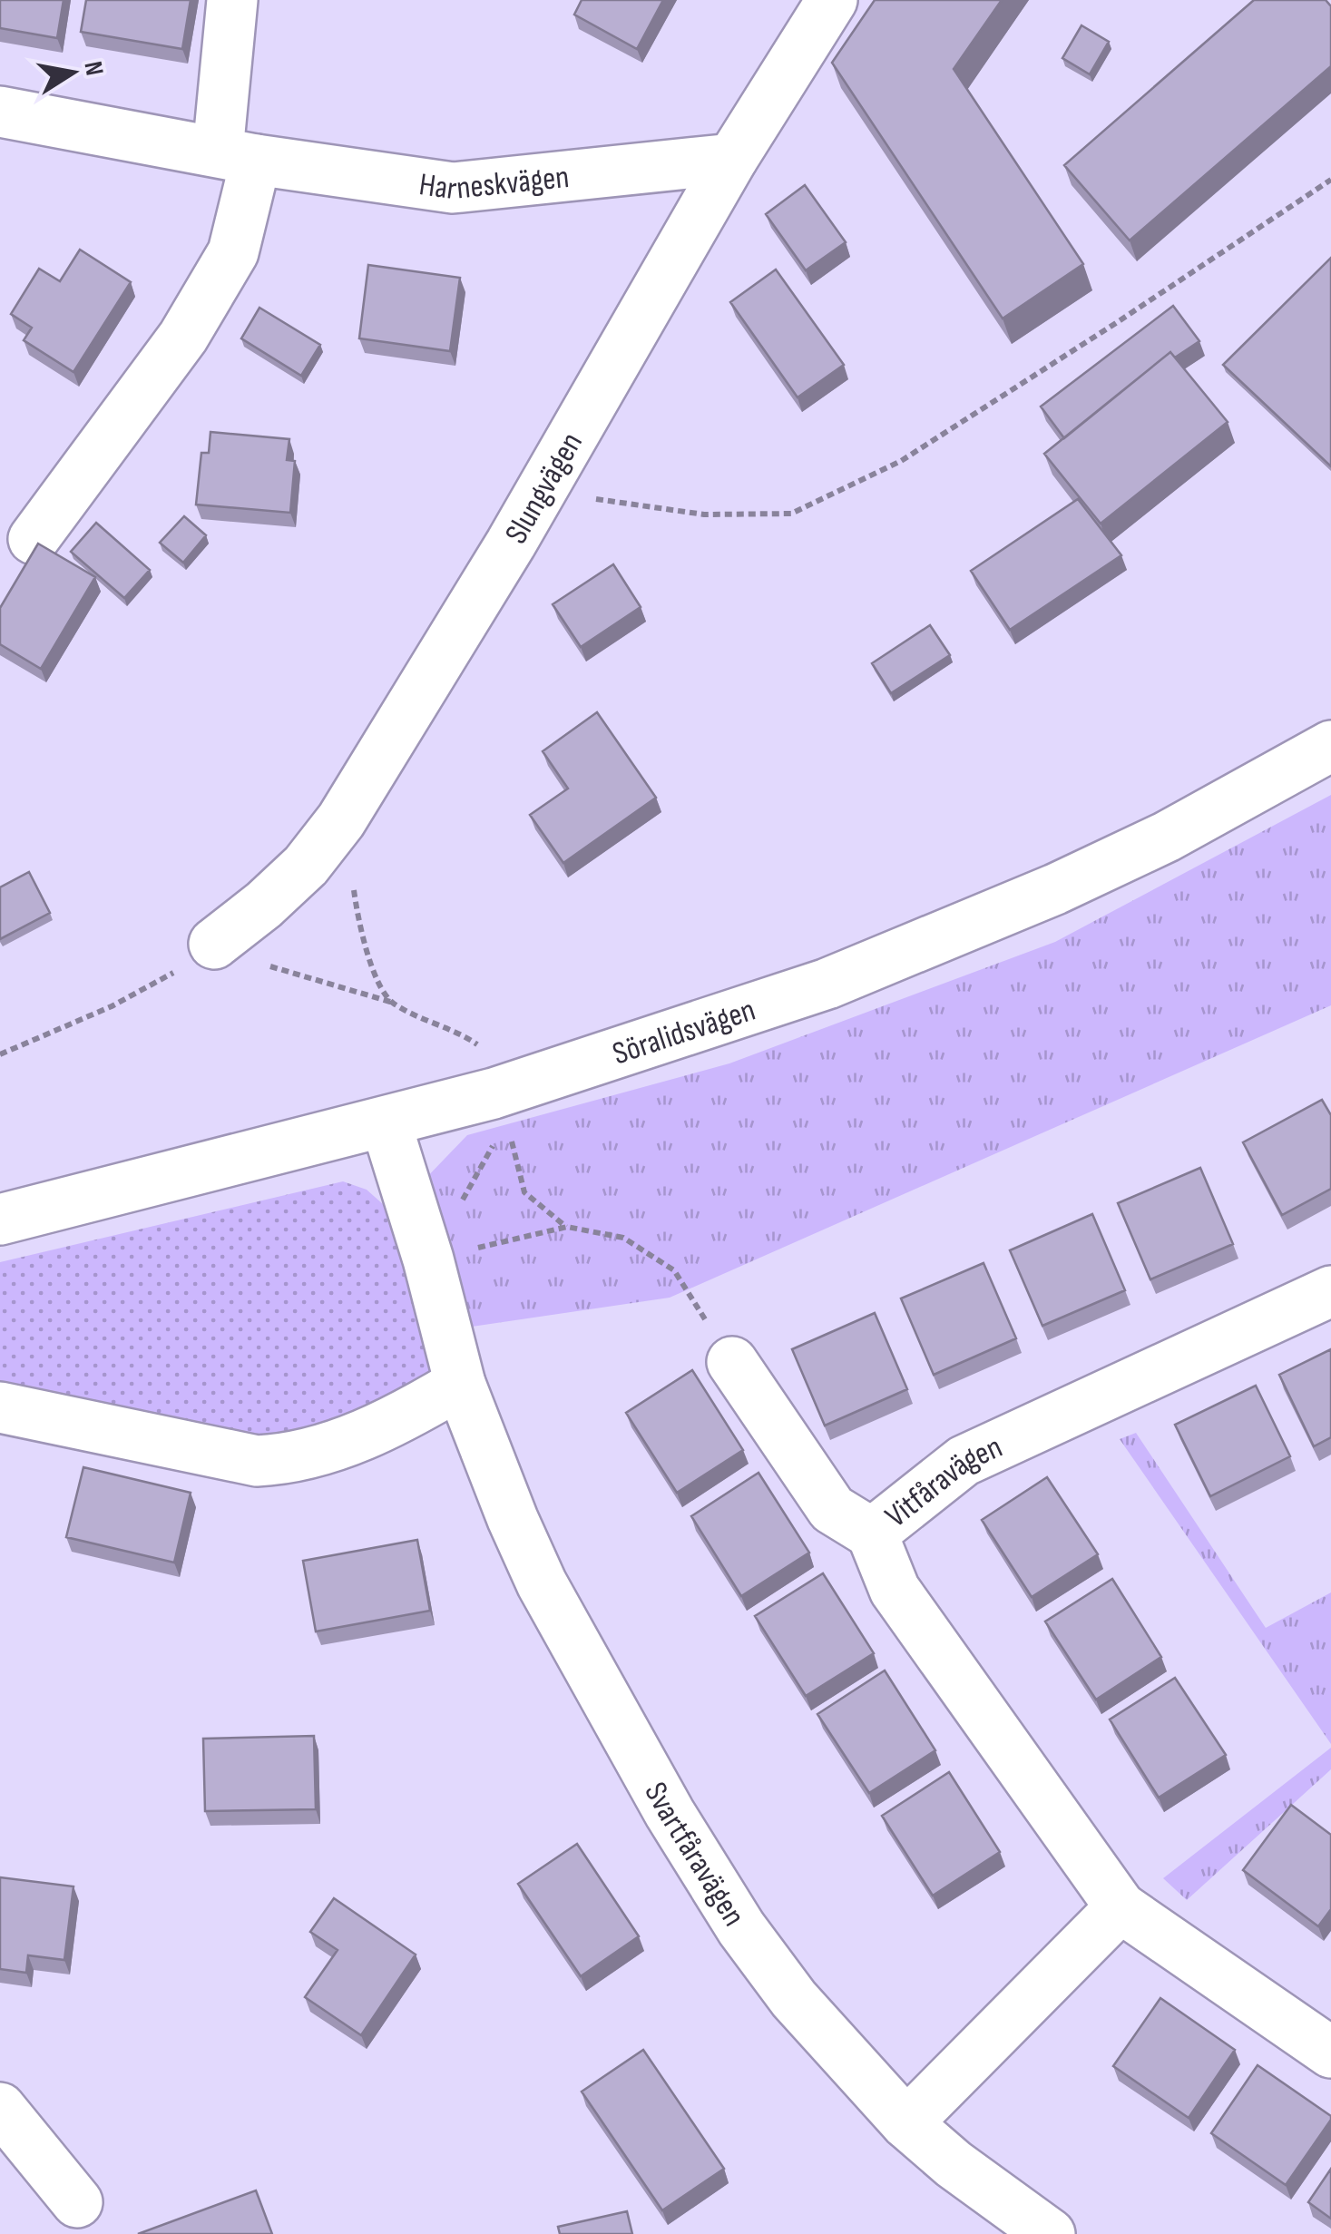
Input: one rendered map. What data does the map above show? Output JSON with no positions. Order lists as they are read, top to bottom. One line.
{"streets":{"street":["Harneskvägen","Slungvägen","Söralidsvägen","Vitfåravägen","Svartfåravägen"]},"crossings":[["Harneskvägen","Slungvägen"],["Söralidsvägen","Svartfåravägen"]],"north":"right"}
